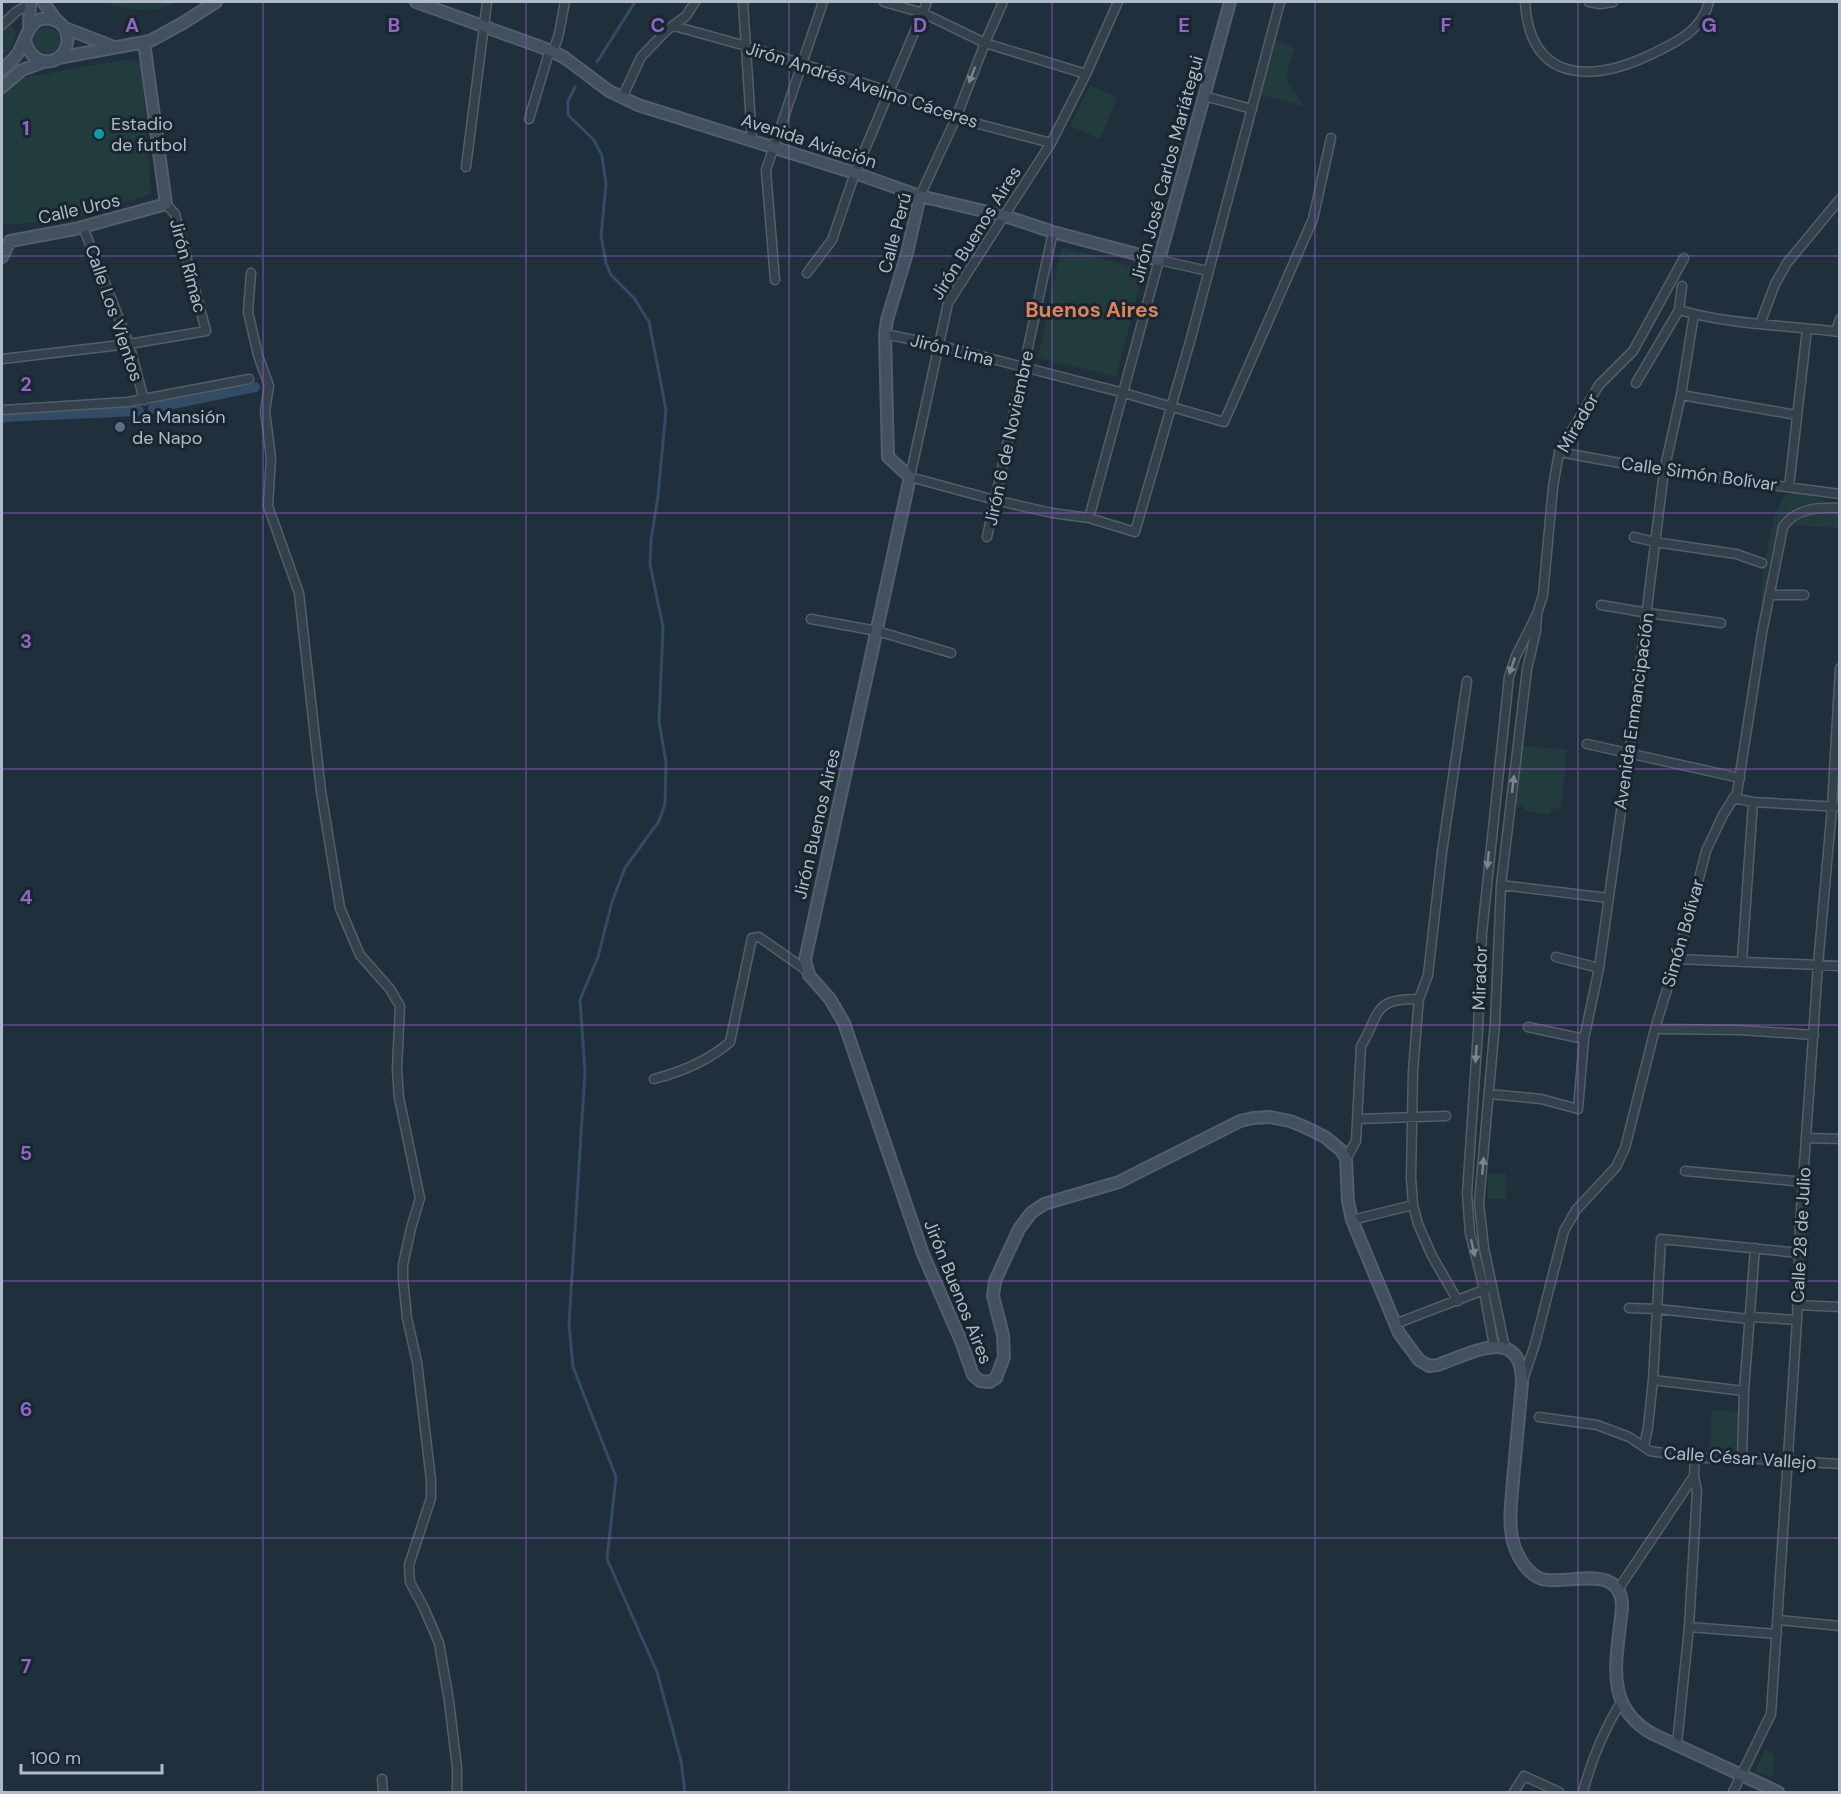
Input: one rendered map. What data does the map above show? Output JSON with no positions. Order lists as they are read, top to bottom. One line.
{"streets":{"street":["Jirón Andrés Avelino Cáceres","Avenida Aviación","Jirón José Carlos Mariátegui","Calle Uros","Calle Perú","Jirón Buenos Aires","Jirón Rímac","Calle Los Vientos","Jirón Lima","Mirador","Jirón 6 de Noviembre","Calle Simón Bolívar","Avenida Enmancipación","Simón Bolívar","Calle 28 de Julio","Calle César Vallejo"]},"crossings":[["Jirón Andrés Avelino Cáceres","Calle Perú"],["Jirón Andrés Avelino Cáceres","Jirón Buenos Aires"],["Avenida Aviación","Jirón José Carlos Mariátegui"],["Avenida Aviación","Calle Perú"],["Avenida Aviación","Jirón Buenos Aires"],["Avenida Aviación","Jirón 6 de Noviembre"],["Jirón José Carlos Mariátegui","Jirón Lima"],["Calle Uros","Jirón Rímac"],["Calle Uros","Calle Los Vientos"],["Calle Perú","Jirón Buenos Aires"],["Calle Perú","Jirón Lima"],["Jirón Buenos Aires","Jirón Lima"],["Jirón Rímac","Calle Los Vientos"],["Jirón Lima","Jirón 6 de Noviembre"],["Mirador","Calle Simón Bolívar"],["Mirador","Avenida Enmancipación"],["Calle Simón Bolívar","Avenida Enmancipación"],["Calle 28 de Julio","Calle César Vallejo"]],"districts":["Buenos Aires"],"places":["Estadio de futbol","La Mansión de Napo"],"scale_bar":"100 m","grid":{"columns":["A","B","C","D","E","F","G"],"rows":["1","2","3","4","5","6","7"]}}
